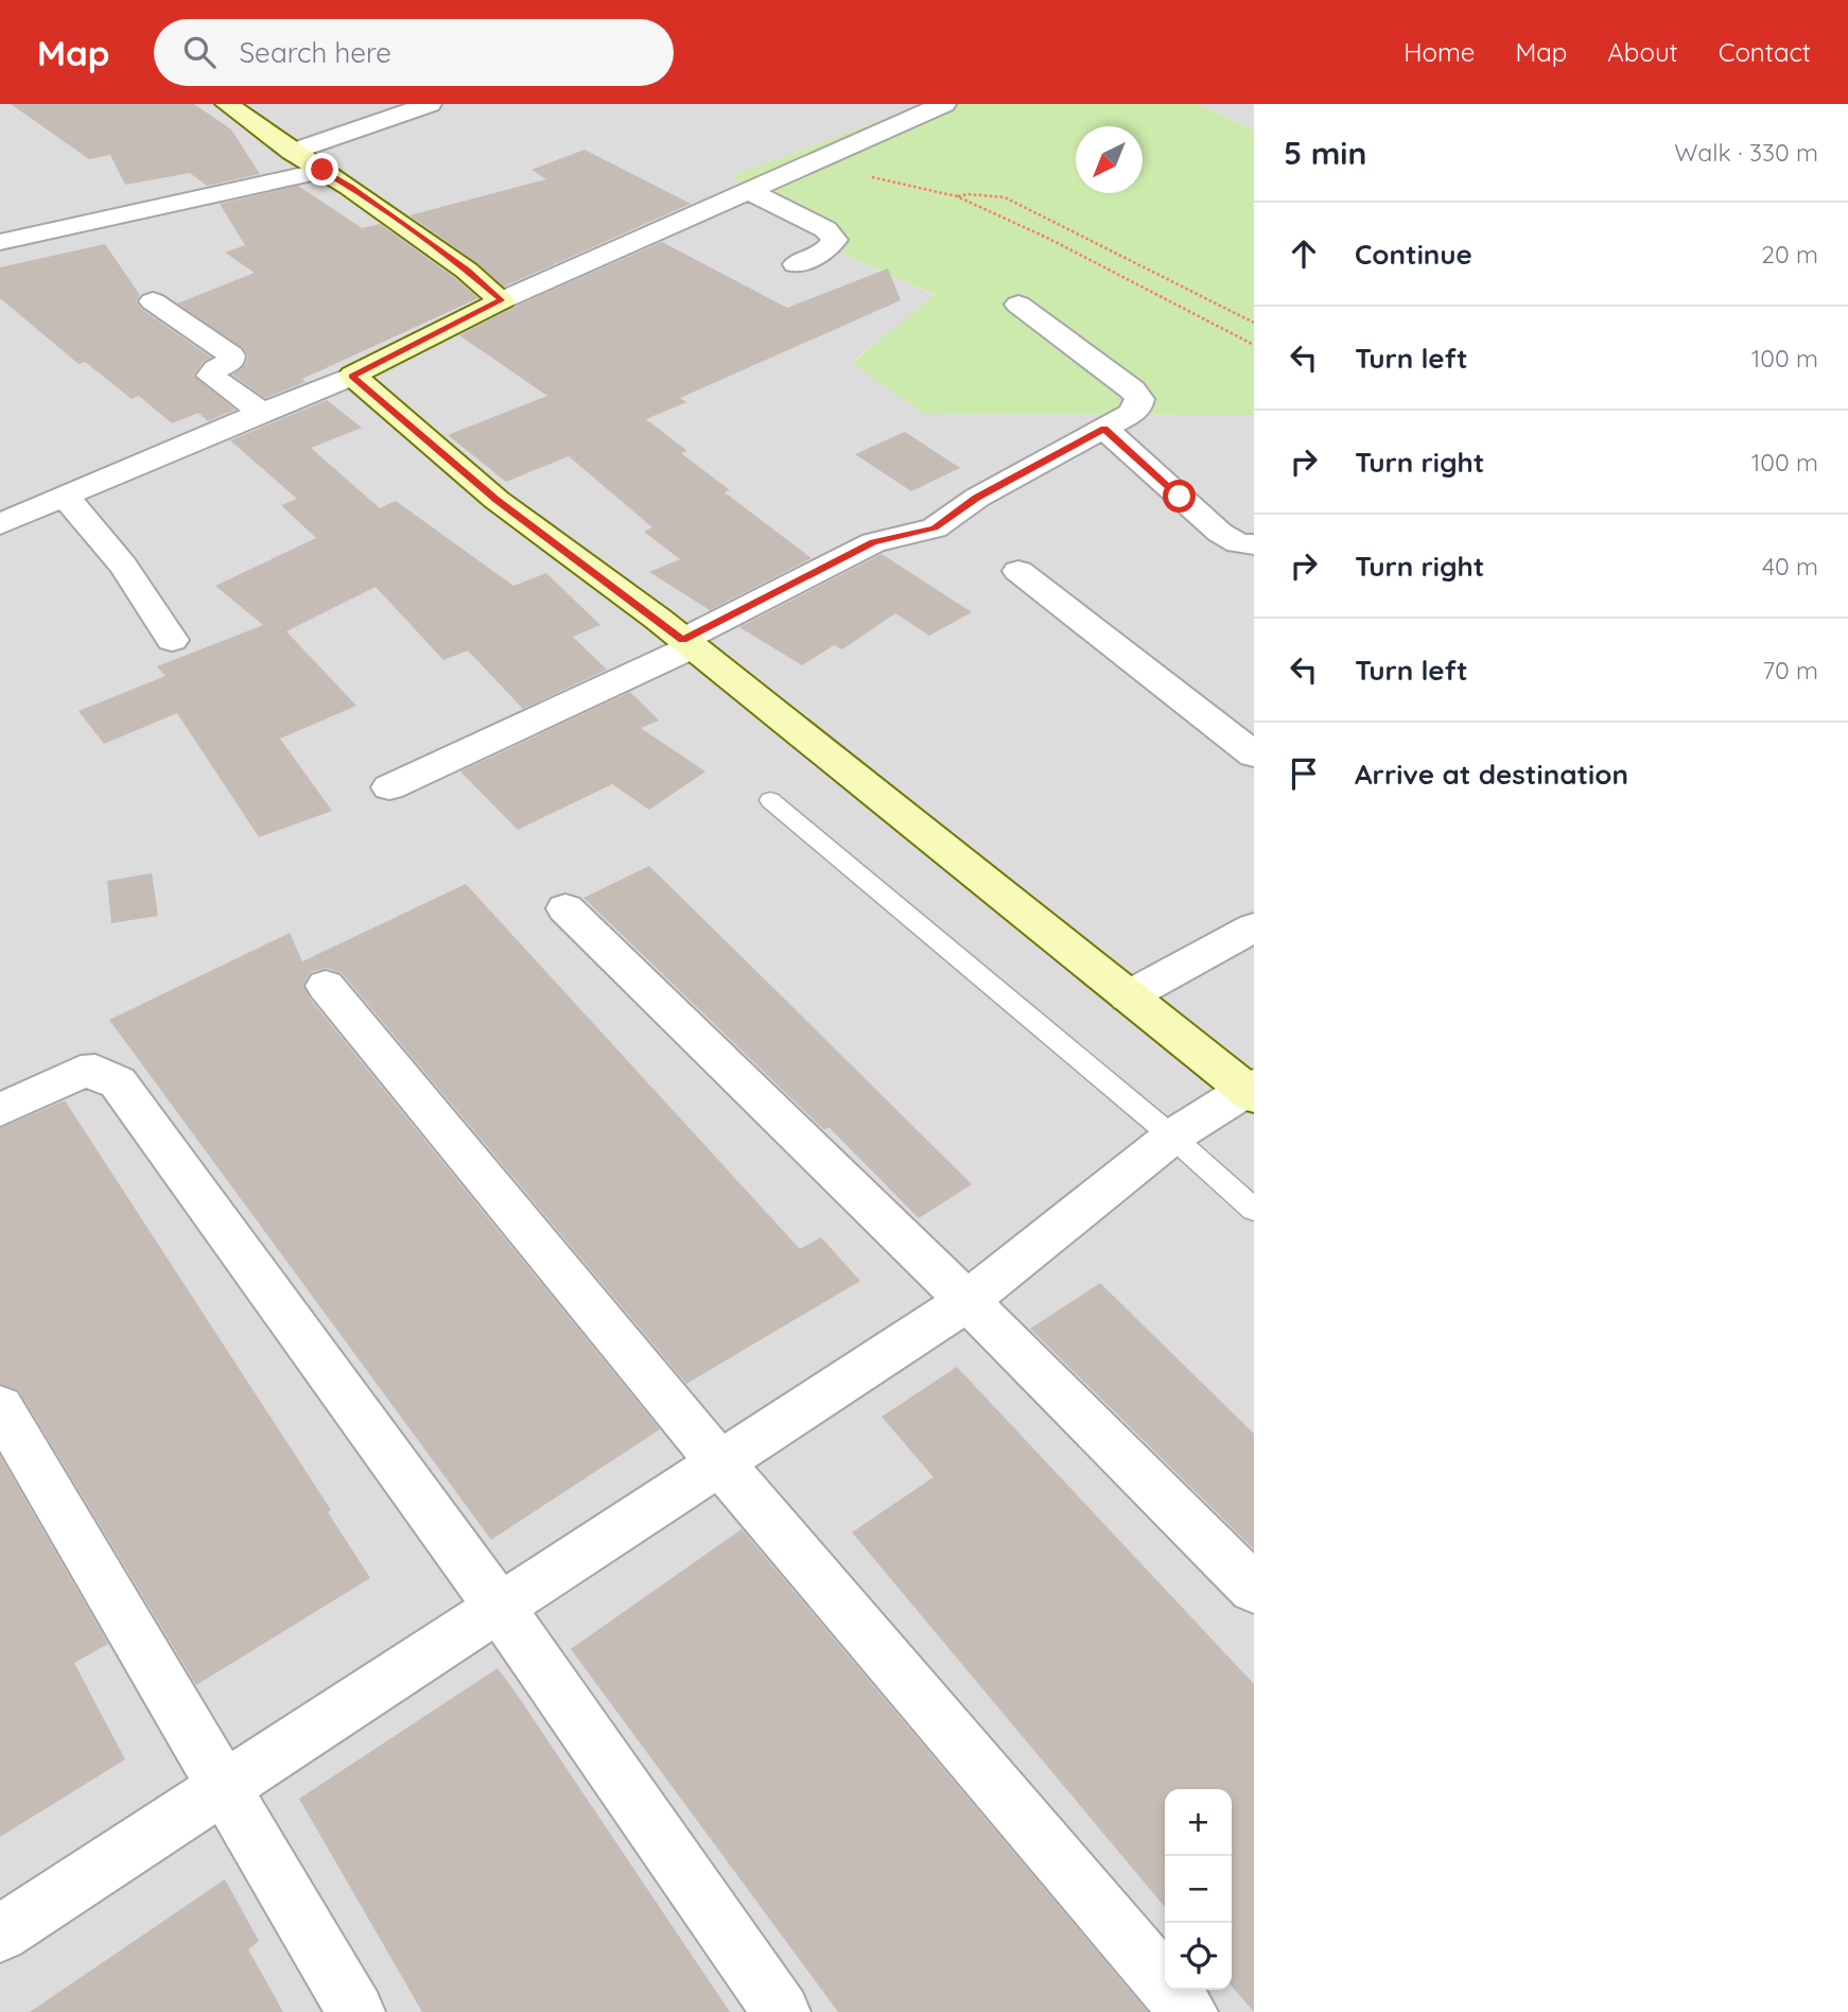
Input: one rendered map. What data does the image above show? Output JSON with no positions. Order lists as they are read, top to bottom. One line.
{"north":"bottom left","page":{"header":"Map","search":"Search here","nav":["Home","Map","About","Contact"],"heading":["5 min","Walk · 330 m"],"list":[["Continue","20 m"],["Turn left","100 m"],["Turn right","100 m"],["Turn right","40 m"],["Turn left","70 m"],"Arrive at destination"],"map_buttons":["+","−"]}}
